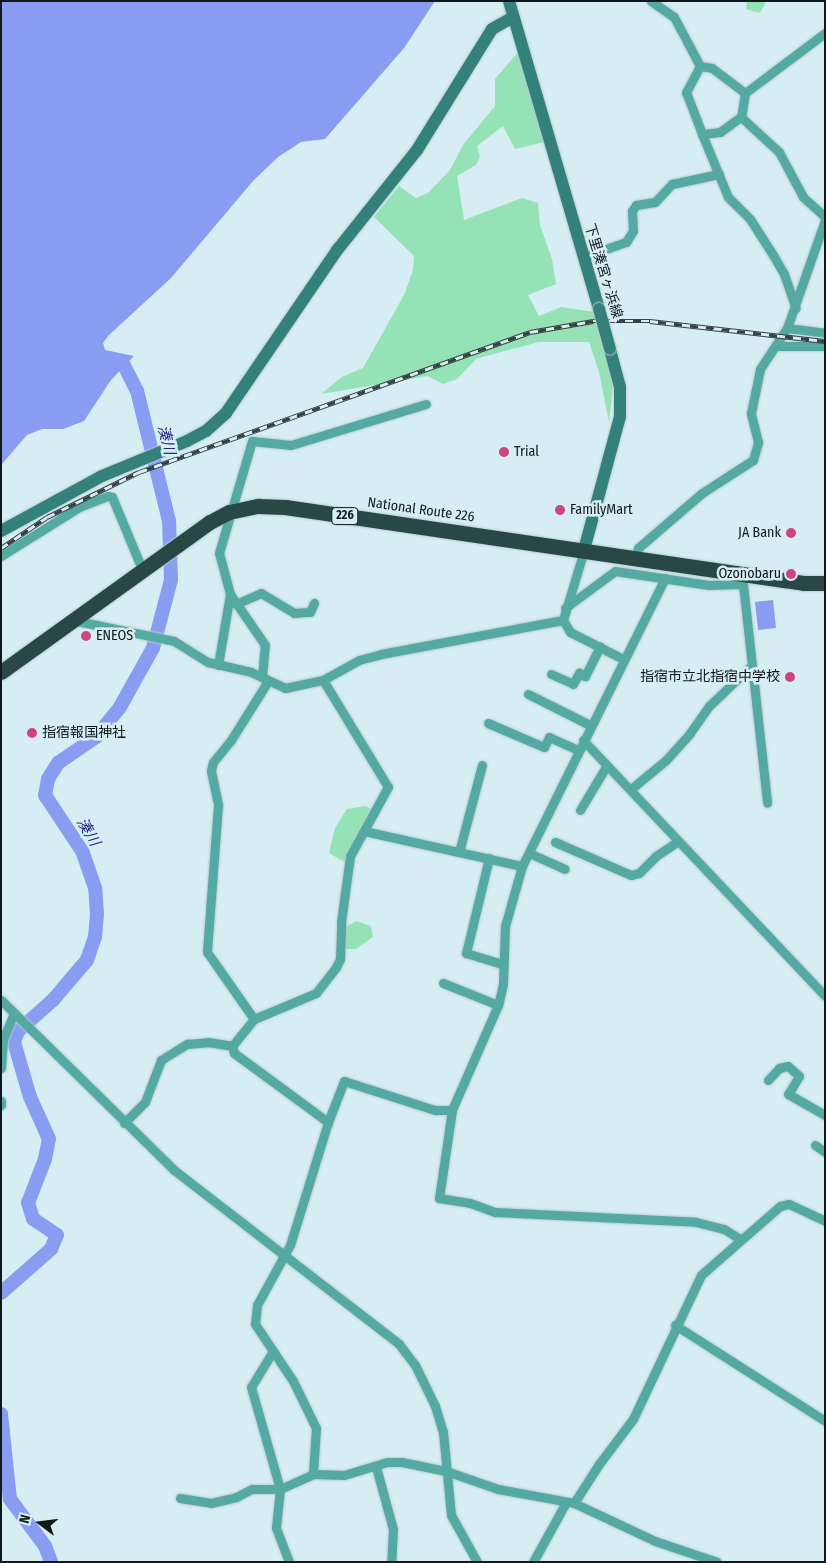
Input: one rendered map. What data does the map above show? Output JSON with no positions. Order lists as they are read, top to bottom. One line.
{"streets":{"highway":["National Route 226","226"],"street":["下里湊宮ヶ浜線"]},"crossings":[["下里湊宮ヶ浜線","National Route 226"]],"water":["湊川"],"places":["Trial","FamilyMart","JA Bank","Ozonobaru","ENEOS","指宿市立北指宿中学校","指宿報国神社"],"north":"left"}
